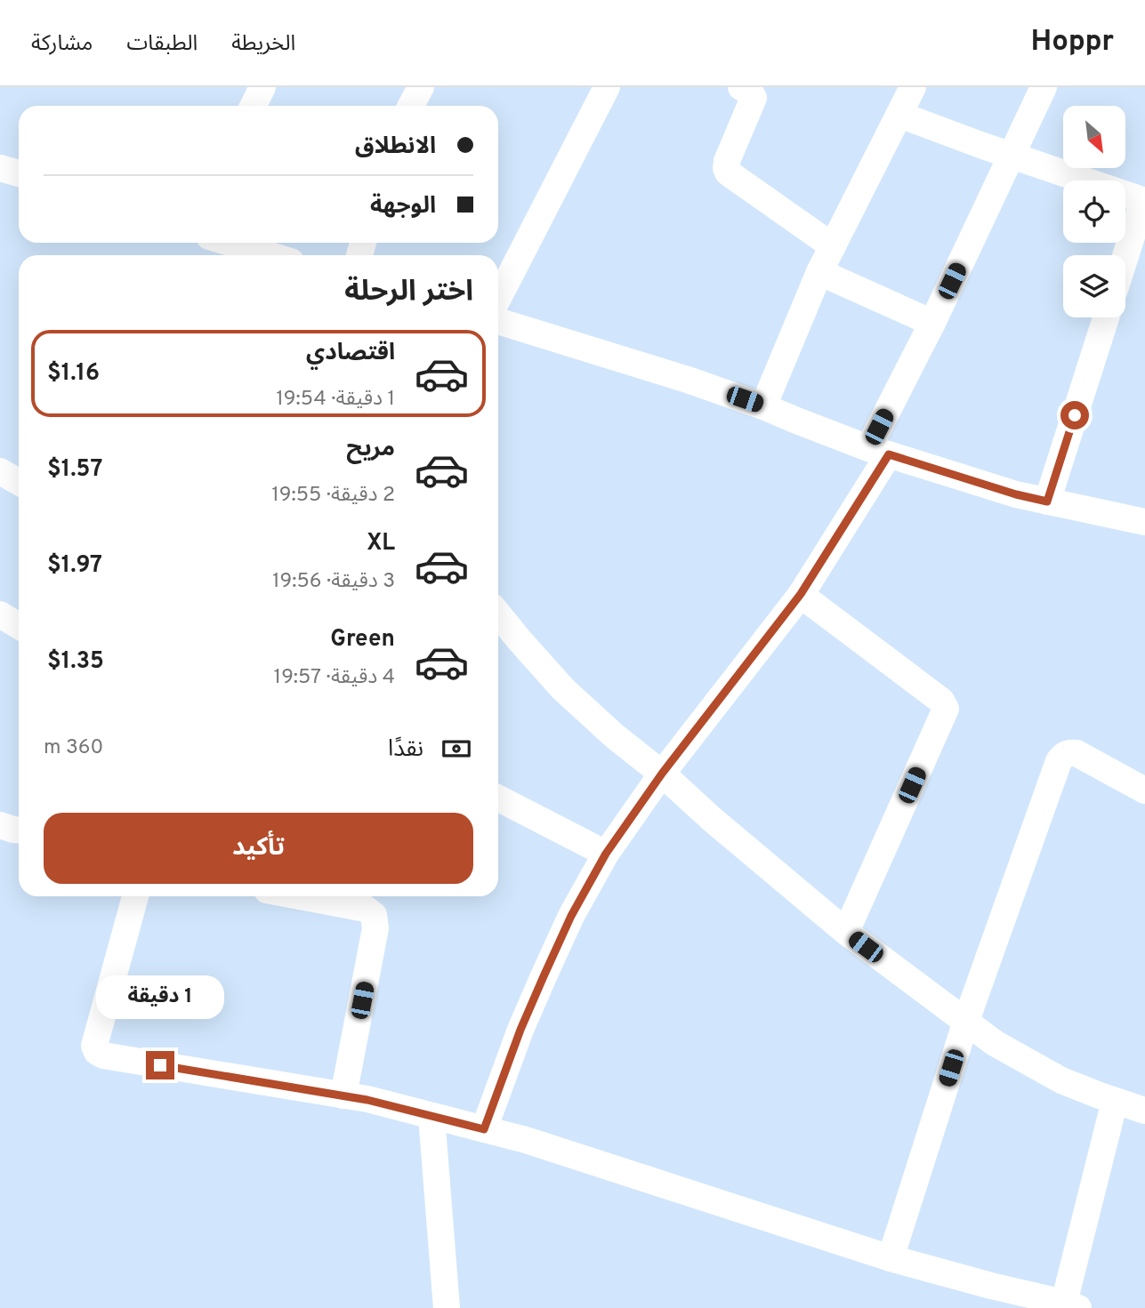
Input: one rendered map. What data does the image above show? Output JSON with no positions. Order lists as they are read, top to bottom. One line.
{"north":"bottom right","page":{"header":"Hoppr","nav":["الخريطة","الطبقات","مشاركة"],"banner":["الانطلاق","الوجهة"],"heading":"اختر الرحلة","list":[{"name":"اقتصادي","note":"1 دقيقة · 19:54","value":"$1.16"},{"name":"مريح","note":"2 دقيقة · 19:55","value":"$1.57"},{"name":"XL","note":"3 دقيقة · 19:56","value":"$1.97"},{"name":"Green","note":"4 دقيقة · 19:57","value":"$1.35"}],"pay":["نقدًا","360 m"],"buttons":"تأكيد","bubble":"1 دقيقة"}}
